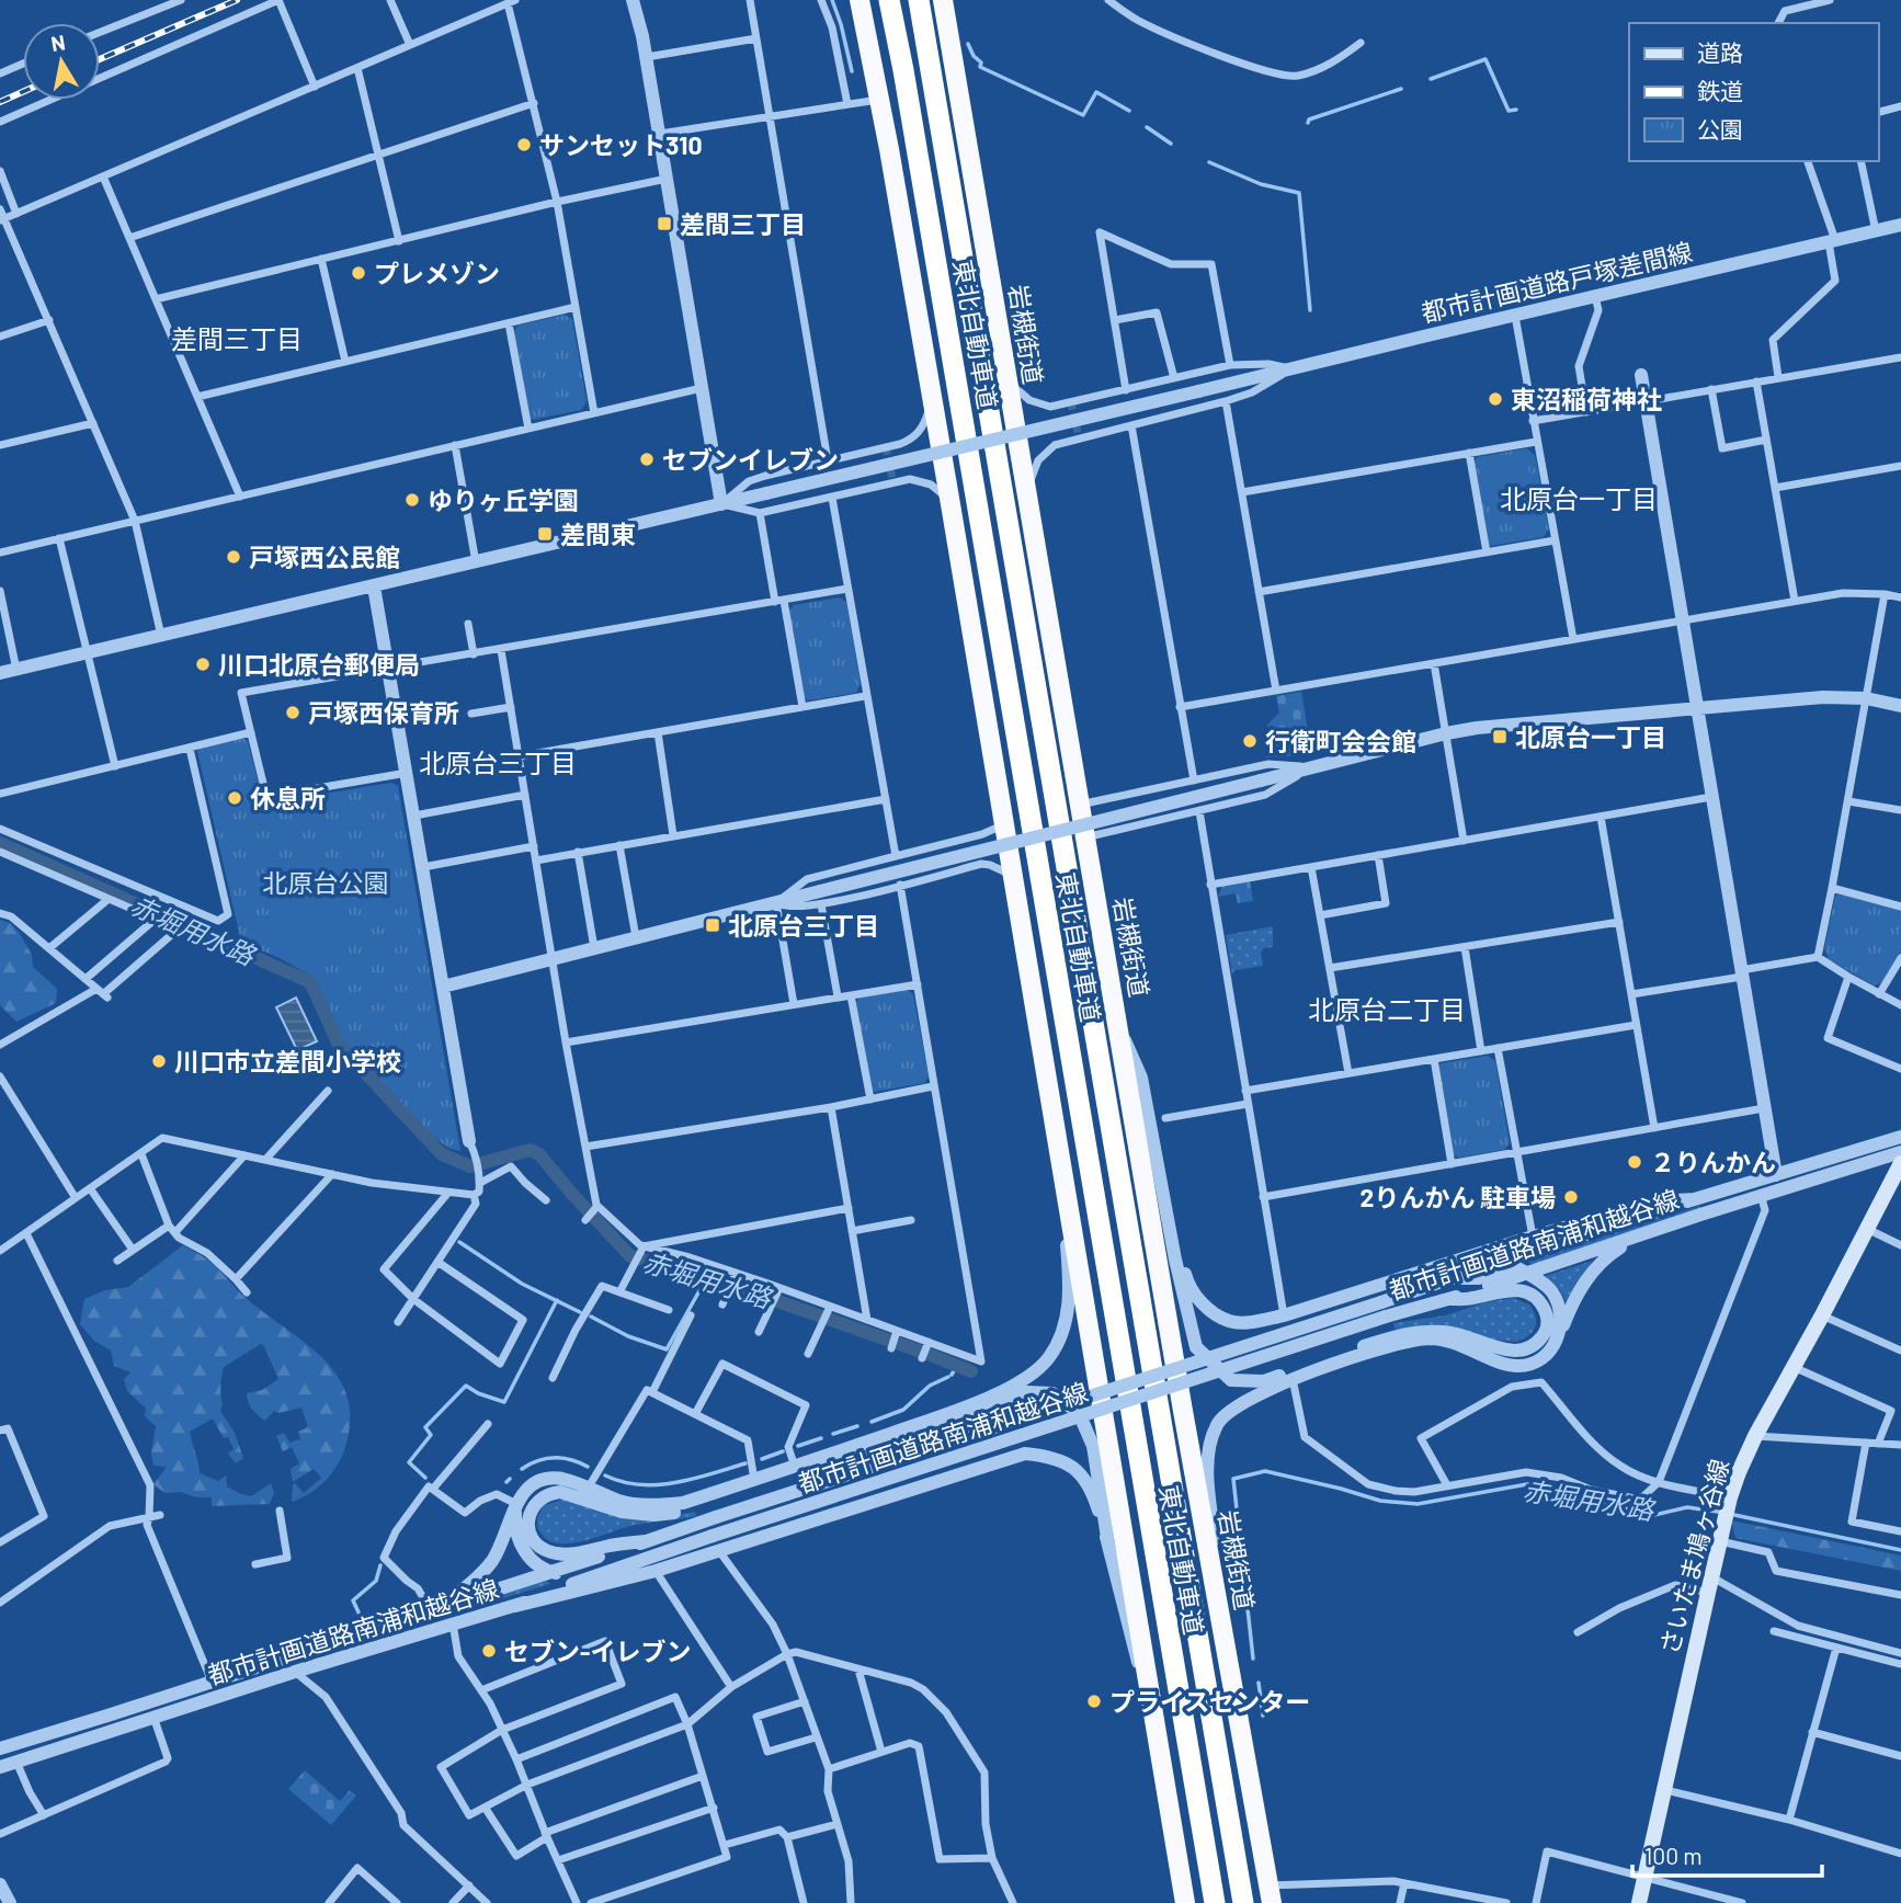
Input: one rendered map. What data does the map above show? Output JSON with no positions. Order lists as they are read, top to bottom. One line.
{"streets":{"highway":["東北自動車道","岩槻街道"],"main road":["さいたま鳩ヶ谷線"],"street":["都市計画道路戸塚差間線","都市計画道路南浦和越谷線"]},"districts":["差間三丁目","北原台一丁目","北原台三丁目","北原台二丁目"],"water":["赤堀用水路"],"parks":["北原台公園"],"places":{"other":["サンセット310","プレメゾン","東沼稲荷神社","セブンイレブン","ゆりヶ丘学園","戸塚西公民館","川口北原台郵便局","戸塚西保育所","行衛町会会館","休息所","川口市立差間小学校","２りんかん","2りんかん 駐車場","セブン-イレブン","プライスセンター"],"transit":["差間三丁目","差間東","北原台一丁目","北原台三丁目"]},"legend":["道路","鉄道","公園"],"scale_bar":"100 m","north":"top"}
